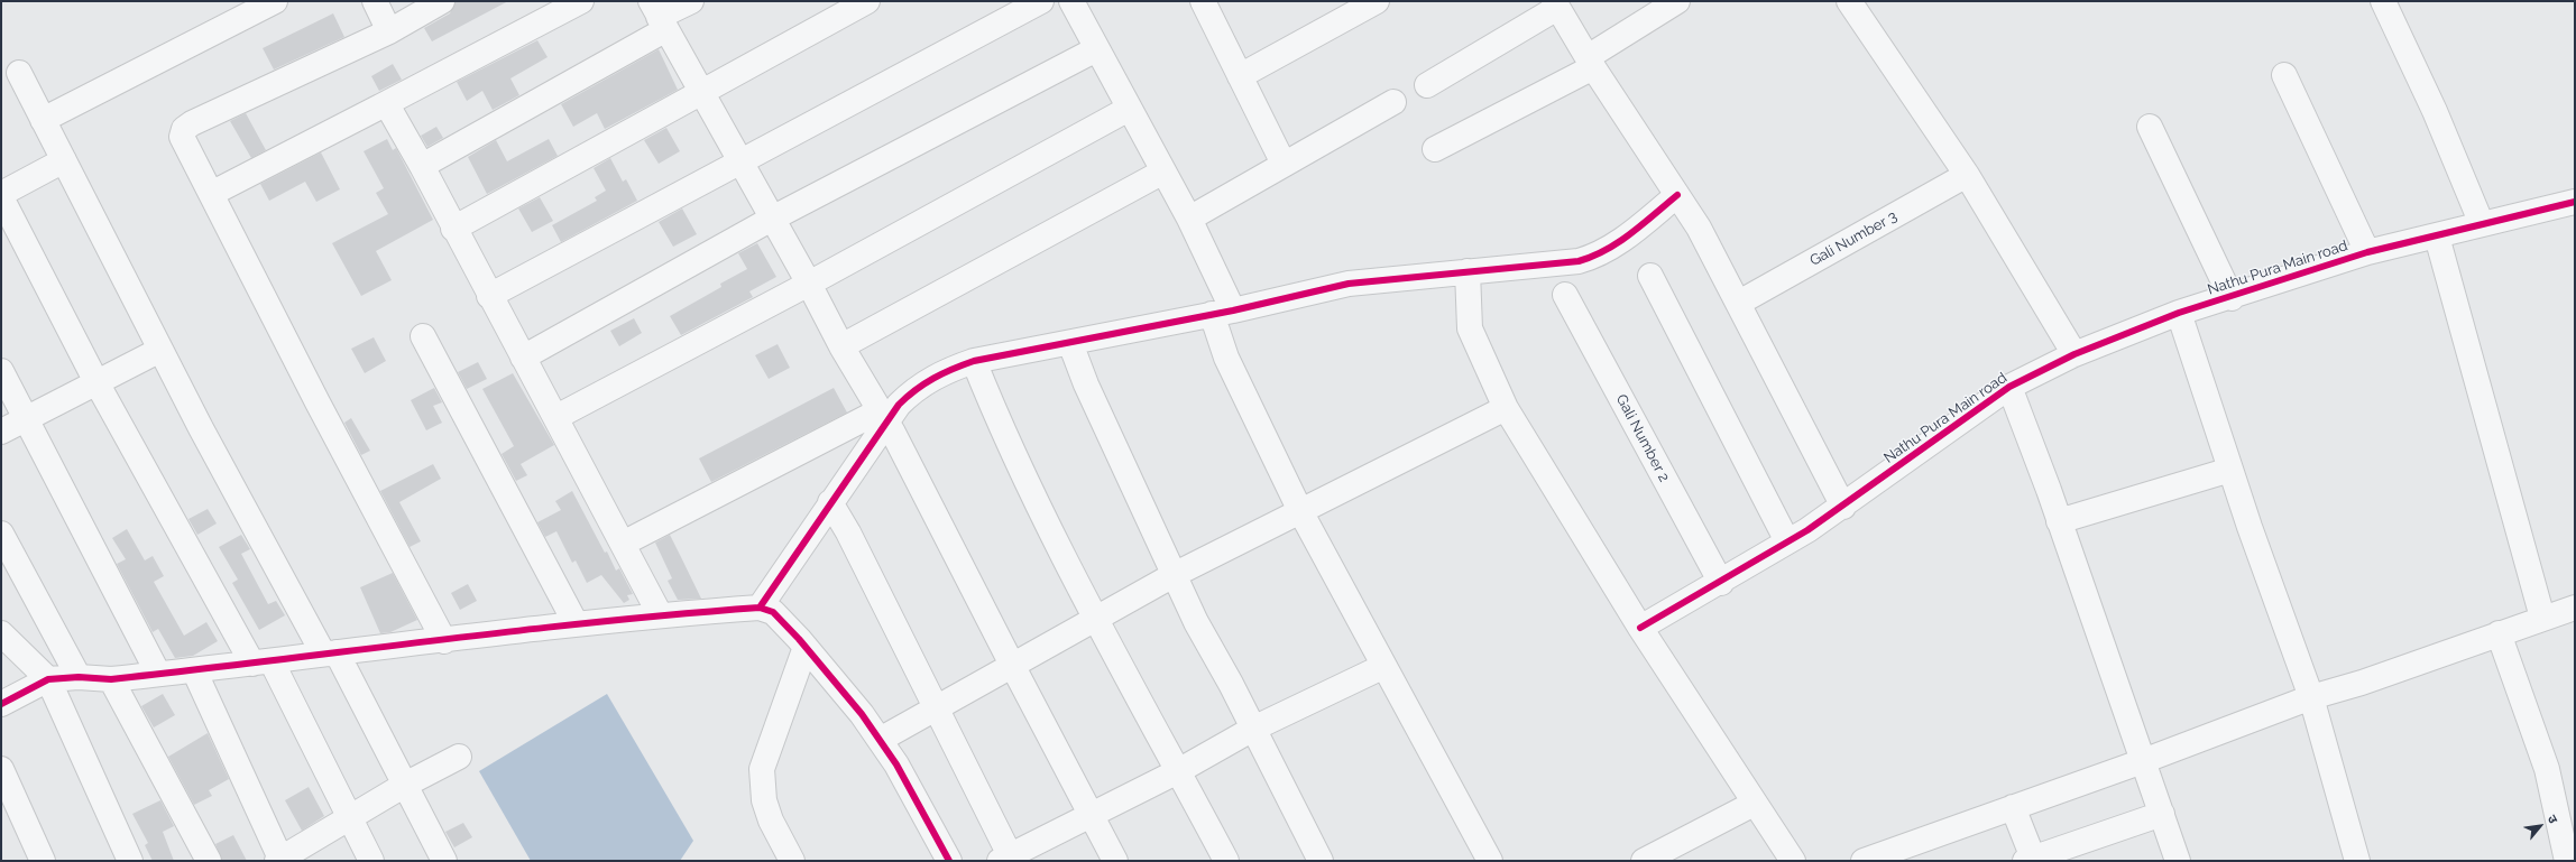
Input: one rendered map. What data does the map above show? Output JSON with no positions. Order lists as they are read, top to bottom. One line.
{"streets":{"street":["Gali Number 3","Nathu Pura Main road","Gali Number 2"]},"crossings":[["Nathu Pura Main road","Gali Number 2"]],"north":"top right"}
